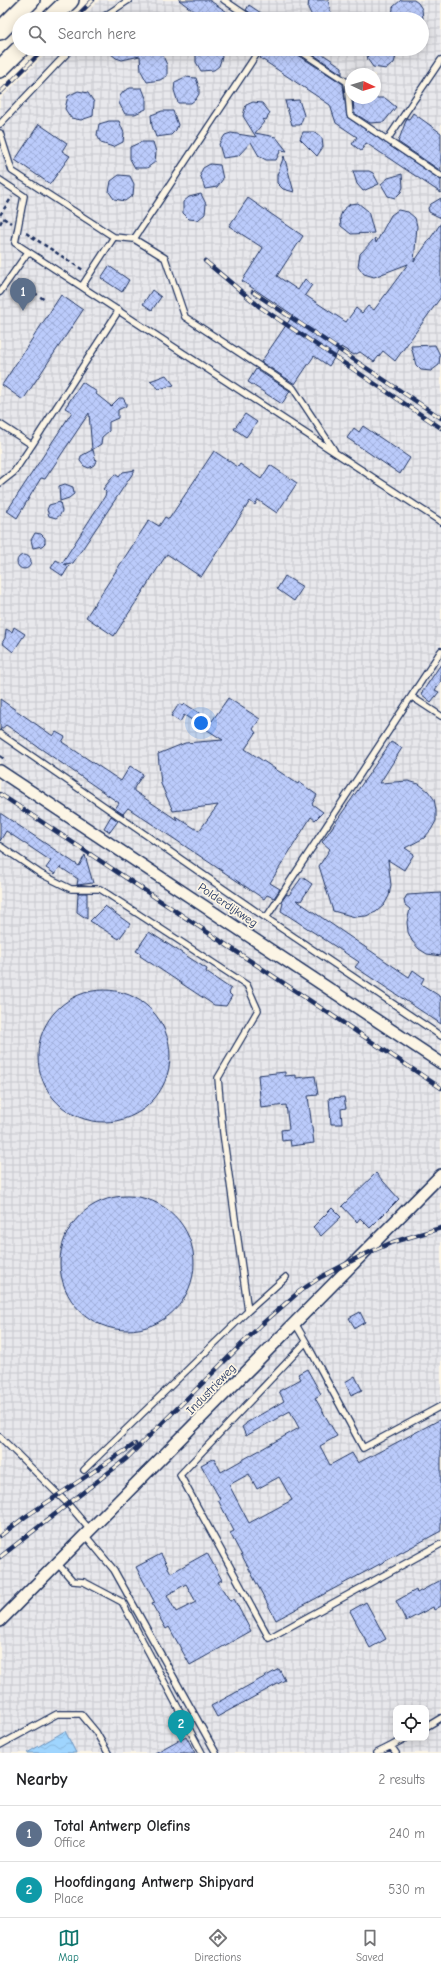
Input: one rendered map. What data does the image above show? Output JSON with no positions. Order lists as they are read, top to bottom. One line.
{"streets":{"street":["Polderdijkweg","Industrieweg"]},"north":"right","page":{"search":"Search here","pins":["1","2"],"heading":["Nearby","2 results"],"list":[{"mark":"1","name":"Total Antwerp Olefins","note":"Office","value":"240 m"},{"mark":"2","name":"Hoofdingang Antwerp Shipyard","note":"Place","value":"530 m"}],"nav":["Map","Directions","Saved"]}}
